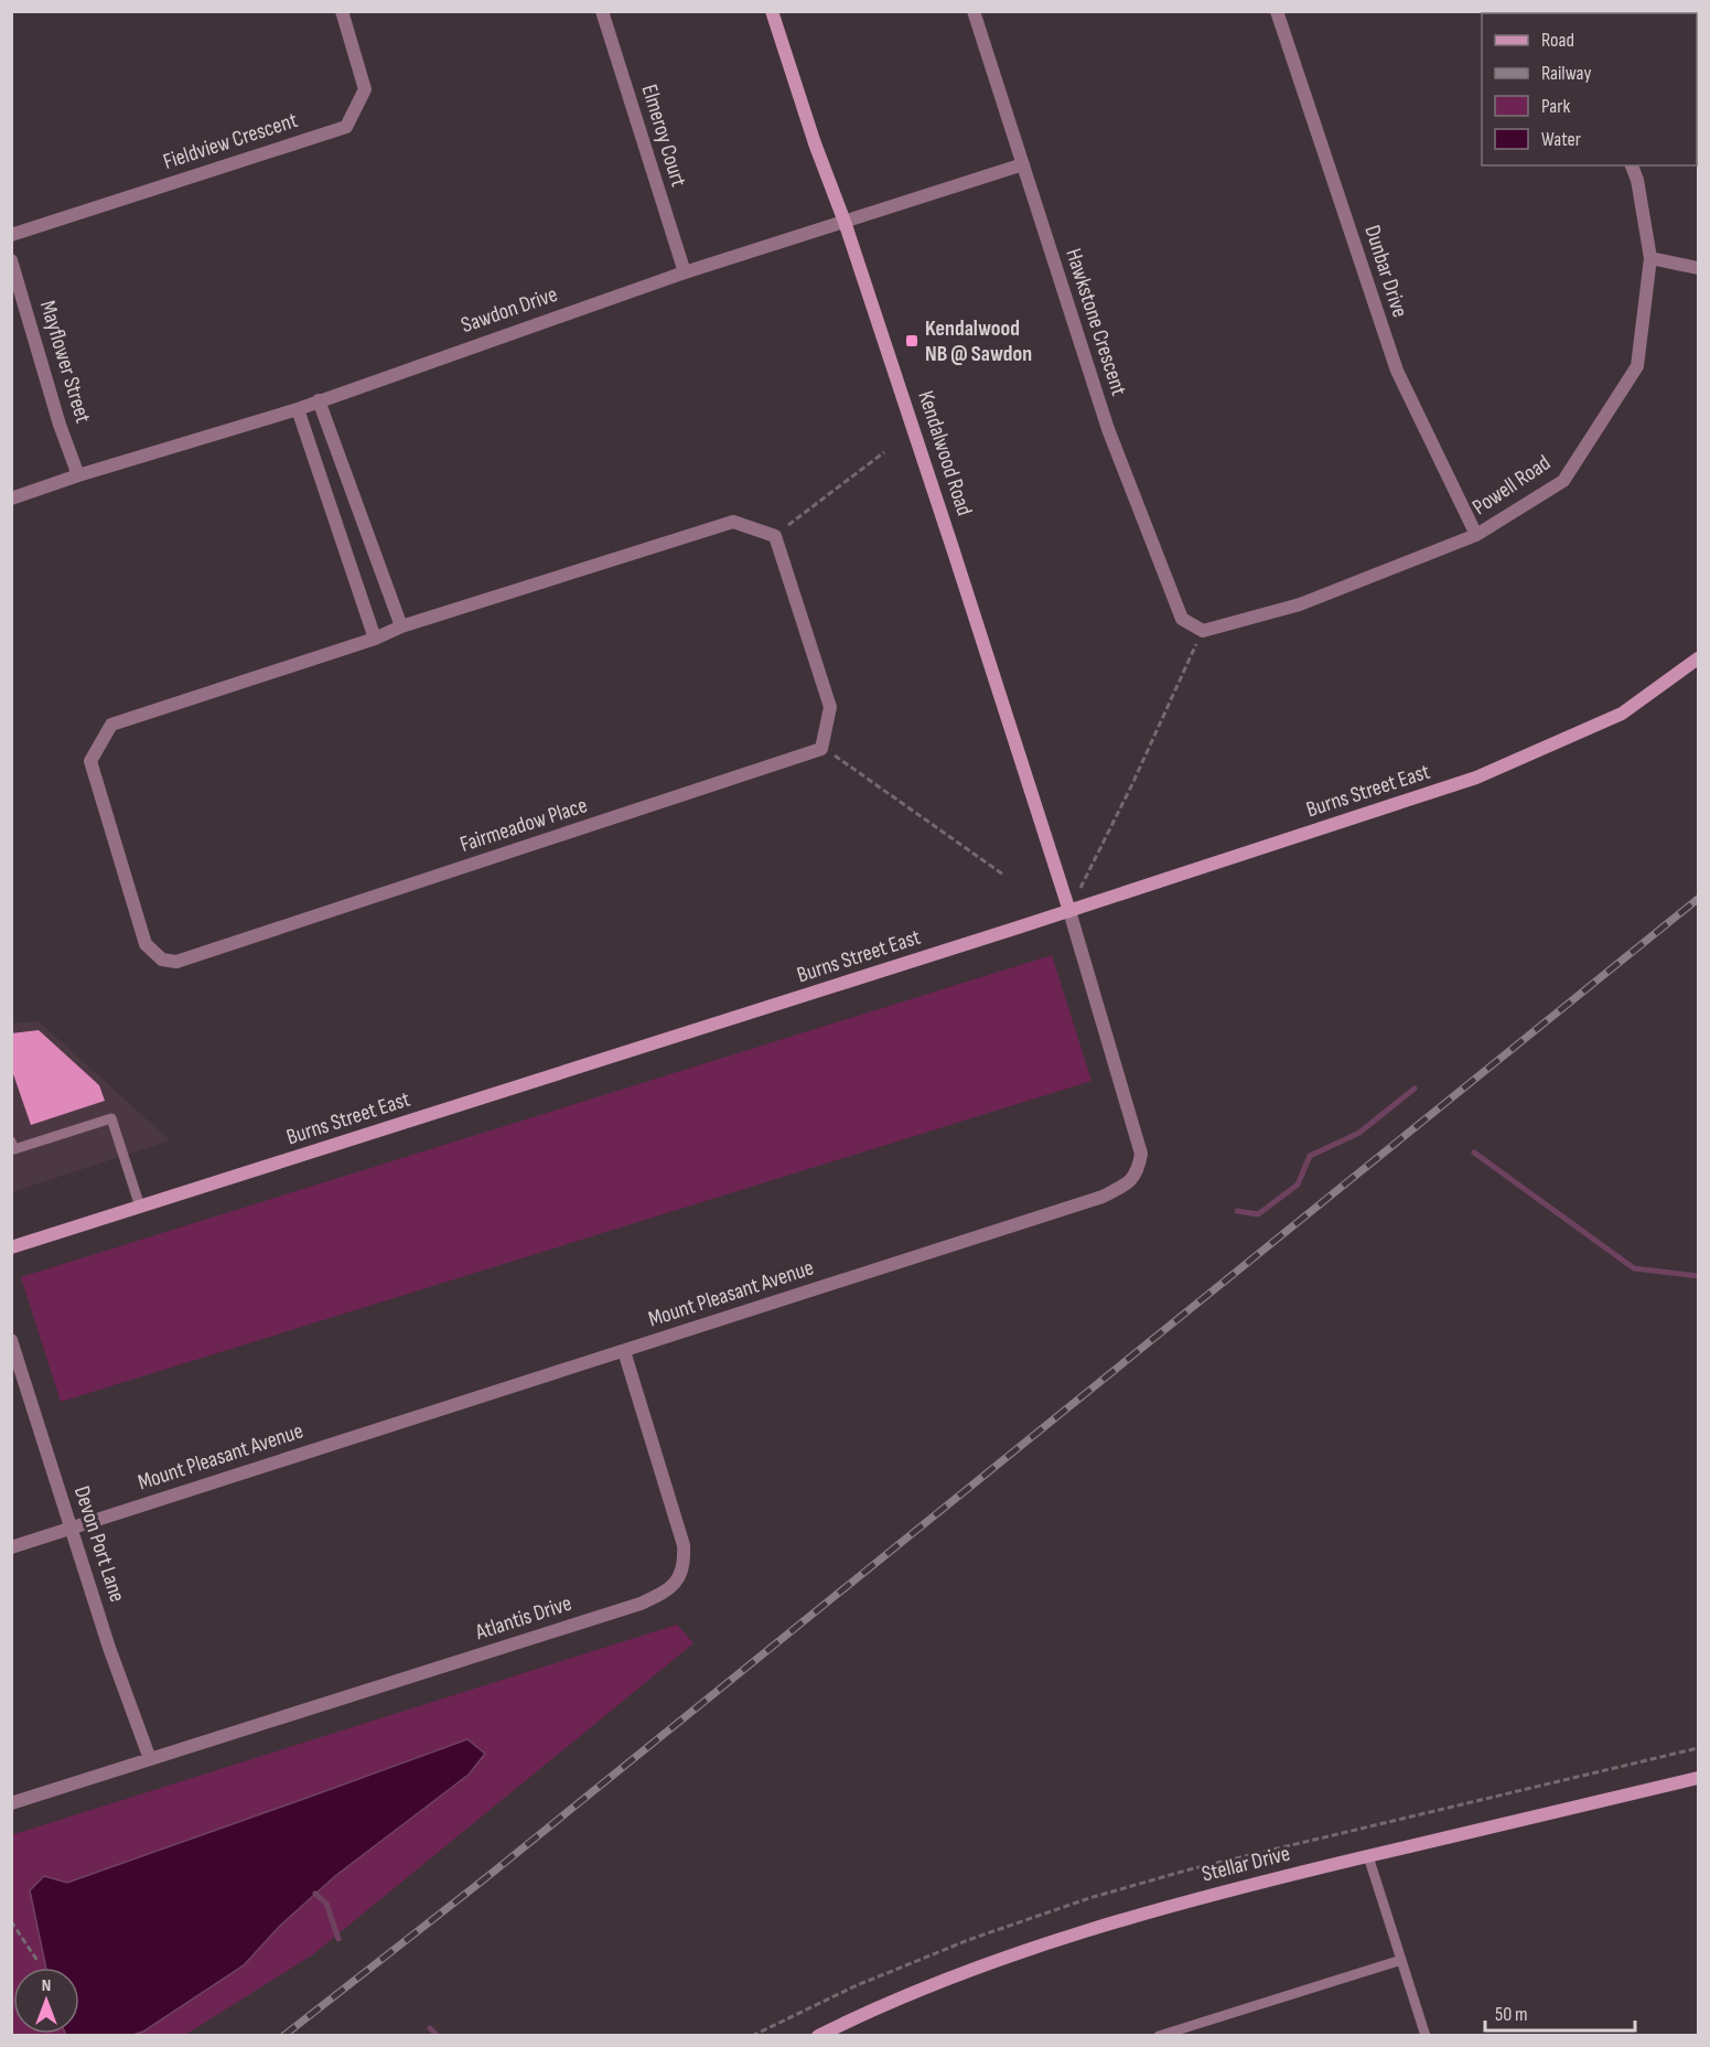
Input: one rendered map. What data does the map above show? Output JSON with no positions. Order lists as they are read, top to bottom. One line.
{"streets":{"street":["Elmeroy Court","Fieldview Crescent","Dunbar Drive","Sawdon Drive","Hawkstone Crescent","Mayflower Street","Kendalwood Road","Powell Road","Burns Street East","Fairmeadow Place","Mount Pleasant Avenue","Devon Port Lane","Atlantis Drive","Stellar Drive"]},"crossings":[["Elmeroy Court","Sawdon Drive"],["Dunbar Drive","Powell Road"],["Sawdon Drive","Hawkstone Crescent"],["Sawdon Drive","Mayflower Street"],["Sawdon Drive","Kendalwood Road"],["Hawkstone Crescent","Powell Road"],["Kendalwood Road","Burns Street East"],["Kendalwood Road","Mount Pleasant Avenue"],["Burns Street East","Mount Pleasant Avenue"],["Mount Pleasant Avenue","Devon Port Lane"],["Mount Pleasant Avenue","Atlantis Drive"],["Devon Port Lane","Atlantis Drive"]],"places":{"transit":["Kendalwood NB @ Sawdon"]},"legend":["Road","Railway","Park","Water"],"scale_bar":"50 m","north":"top"}
